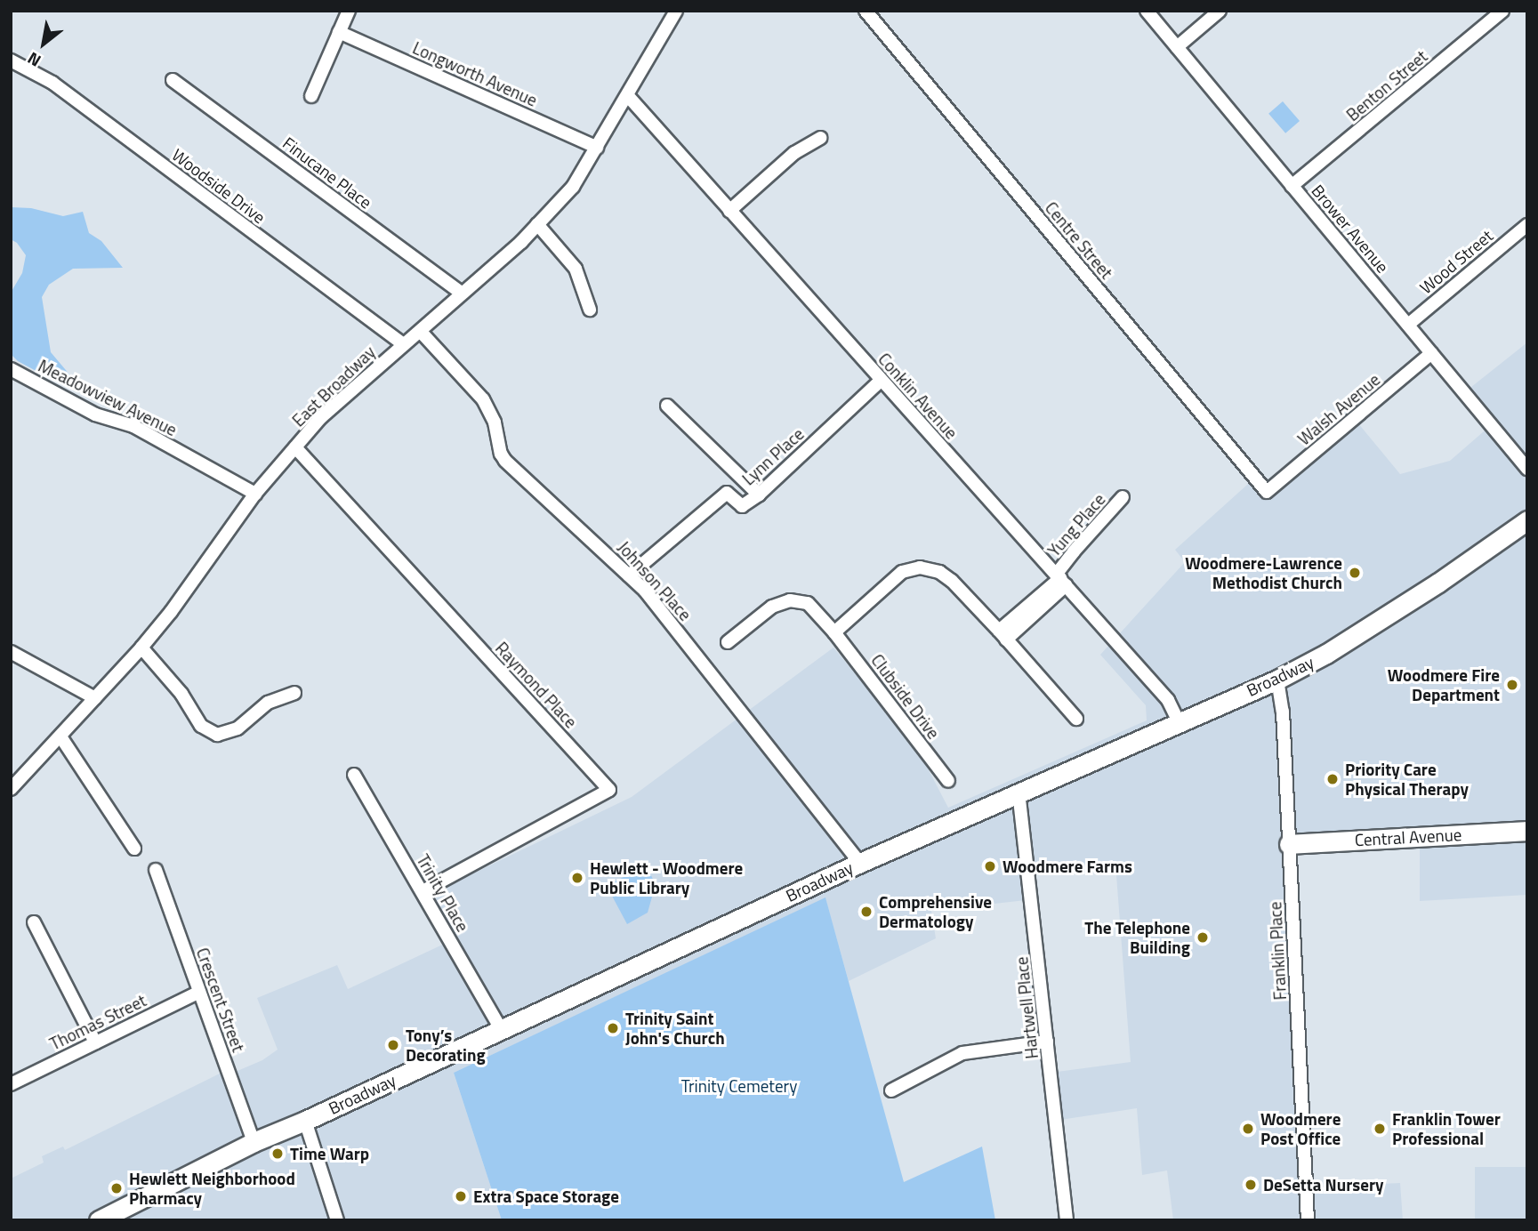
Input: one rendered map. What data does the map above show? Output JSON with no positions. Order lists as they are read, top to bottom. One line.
{"streets":{"main road":["Broadway","Central Avenue"],"street":["Longworth Avenue","Benton Street","Finucane Place","Woodside Drive","Brower Avenue","Centre Street","Wood Street","East Broadway","Conklin Avenue","Meadowview Avenue","Walsh Avenue","Lynn Place","Yung Place","Johnson Place","Raymond Place","Clubside Drive","Trinity Place","Franklin Place","Crescent Street","Hartwell Place","Thomas Street"]},"crossings":[["Longworth Avenue","East Broadway"],["Benton Street","Brower Avenue"],["Finucane Place","East Broadway"],["Woodside Drive","East Broadway"],["Brower Avenue","Wood Street"],["Brower Avenue","Walsh Avenue"],["Centre Street","Walsh Avenue"],["East Broadway","Conklin Avenue"],["East Broadway","Meadowview Avenue"],["East Broadway","Johnson Place"],["East Broadway","Raymond Place"],["Conklin Avenue","Lynn Place"],["Conklin Avenue","Yung Place"],["Conklin Avenue","Broadway"],["Lynn Place","Johnson Place"],["Johnson Place","Broadway"],["Broadway","Trinity Place"],["Broadway","Franklin Place"],["Broadway","Crescent Street"],["Broadway","Hartwell Place"],["Raymond Place","Trinity Place"],["Central Avenue","Franklin Place"],["Crescent Street","Thomas Street"]],"parks":["Trinity Cemetery"],"places":["Woodmere-Lawrence Methodist Church","Woodmere Fire Department","Priority Care Physical Therapy","Woodmere Farms","Hewlett - Woodmere Public Library","Comprehensive Dermatology","The Telephone Building","Trinity Saint John's Church","Tony’s Decorating","Woodmere Post Office","Franklin Tower Professional","Time Warp","DeSetta Nursery","Hewlett Neighborhood Pharmacy","Extra Space Storage"],"north":"bottom left"}
